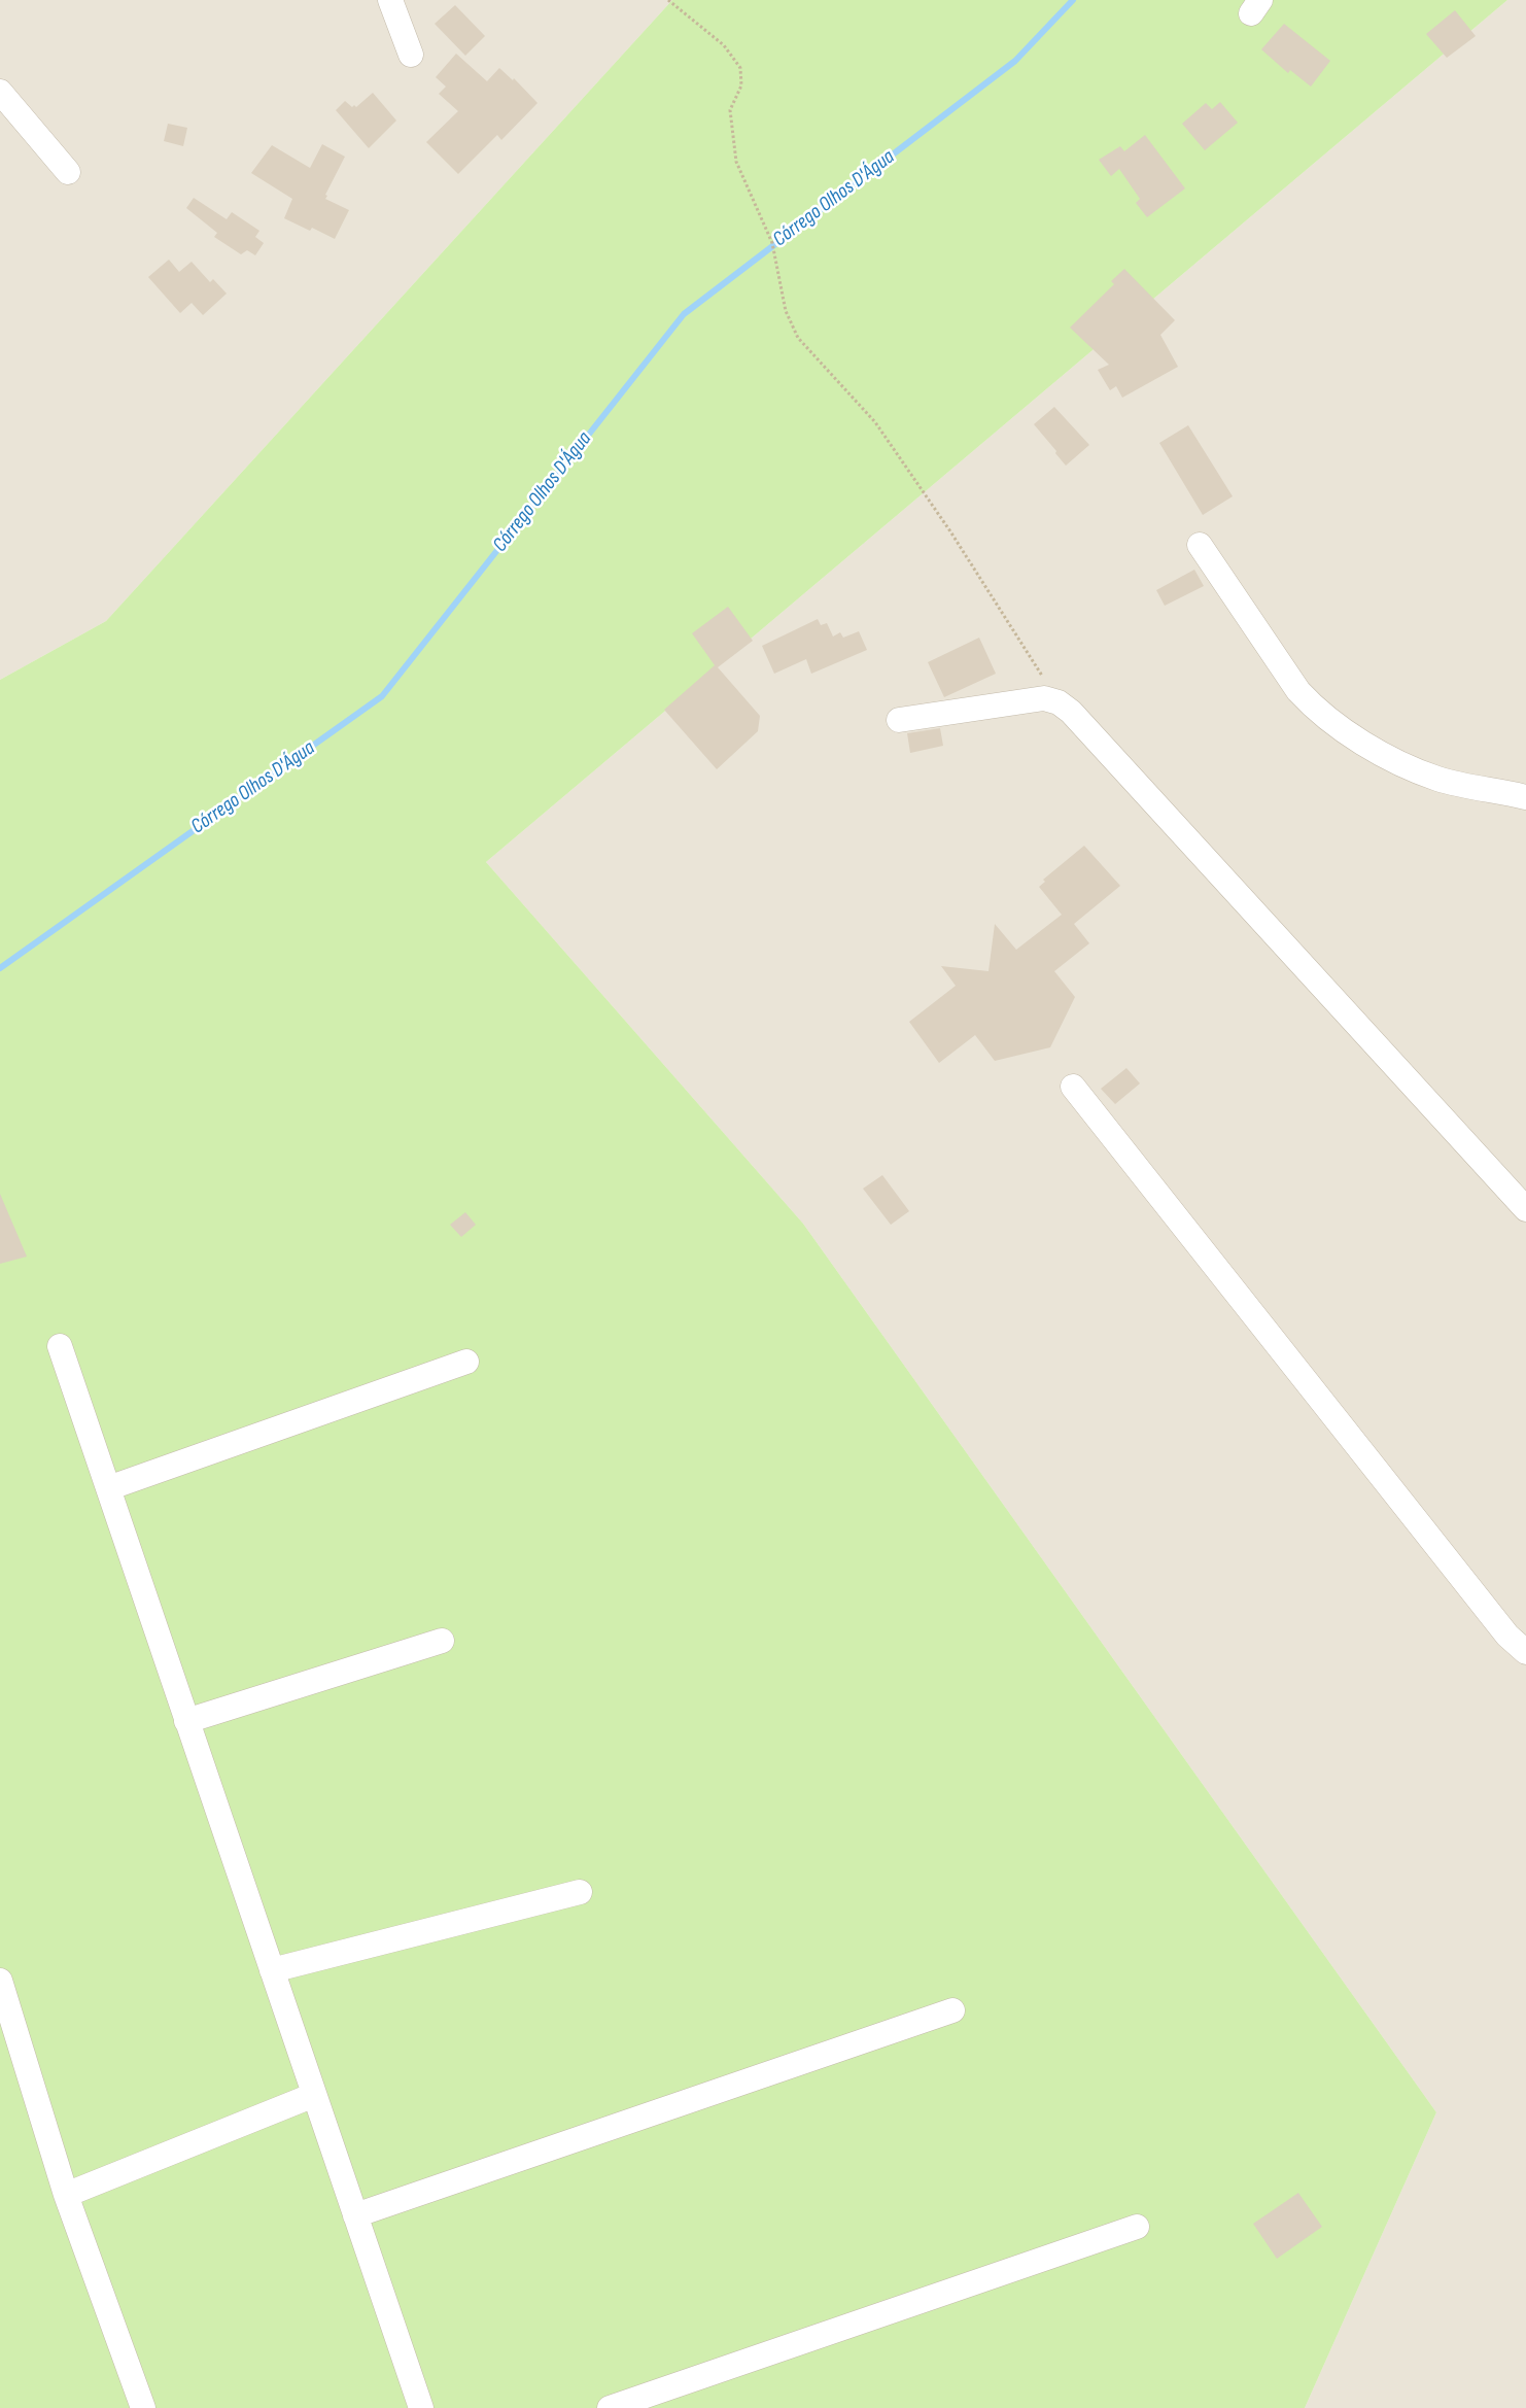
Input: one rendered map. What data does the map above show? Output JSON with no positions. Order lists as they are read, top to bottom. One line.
{"water":["Córrego Olhos D'Água"]}
